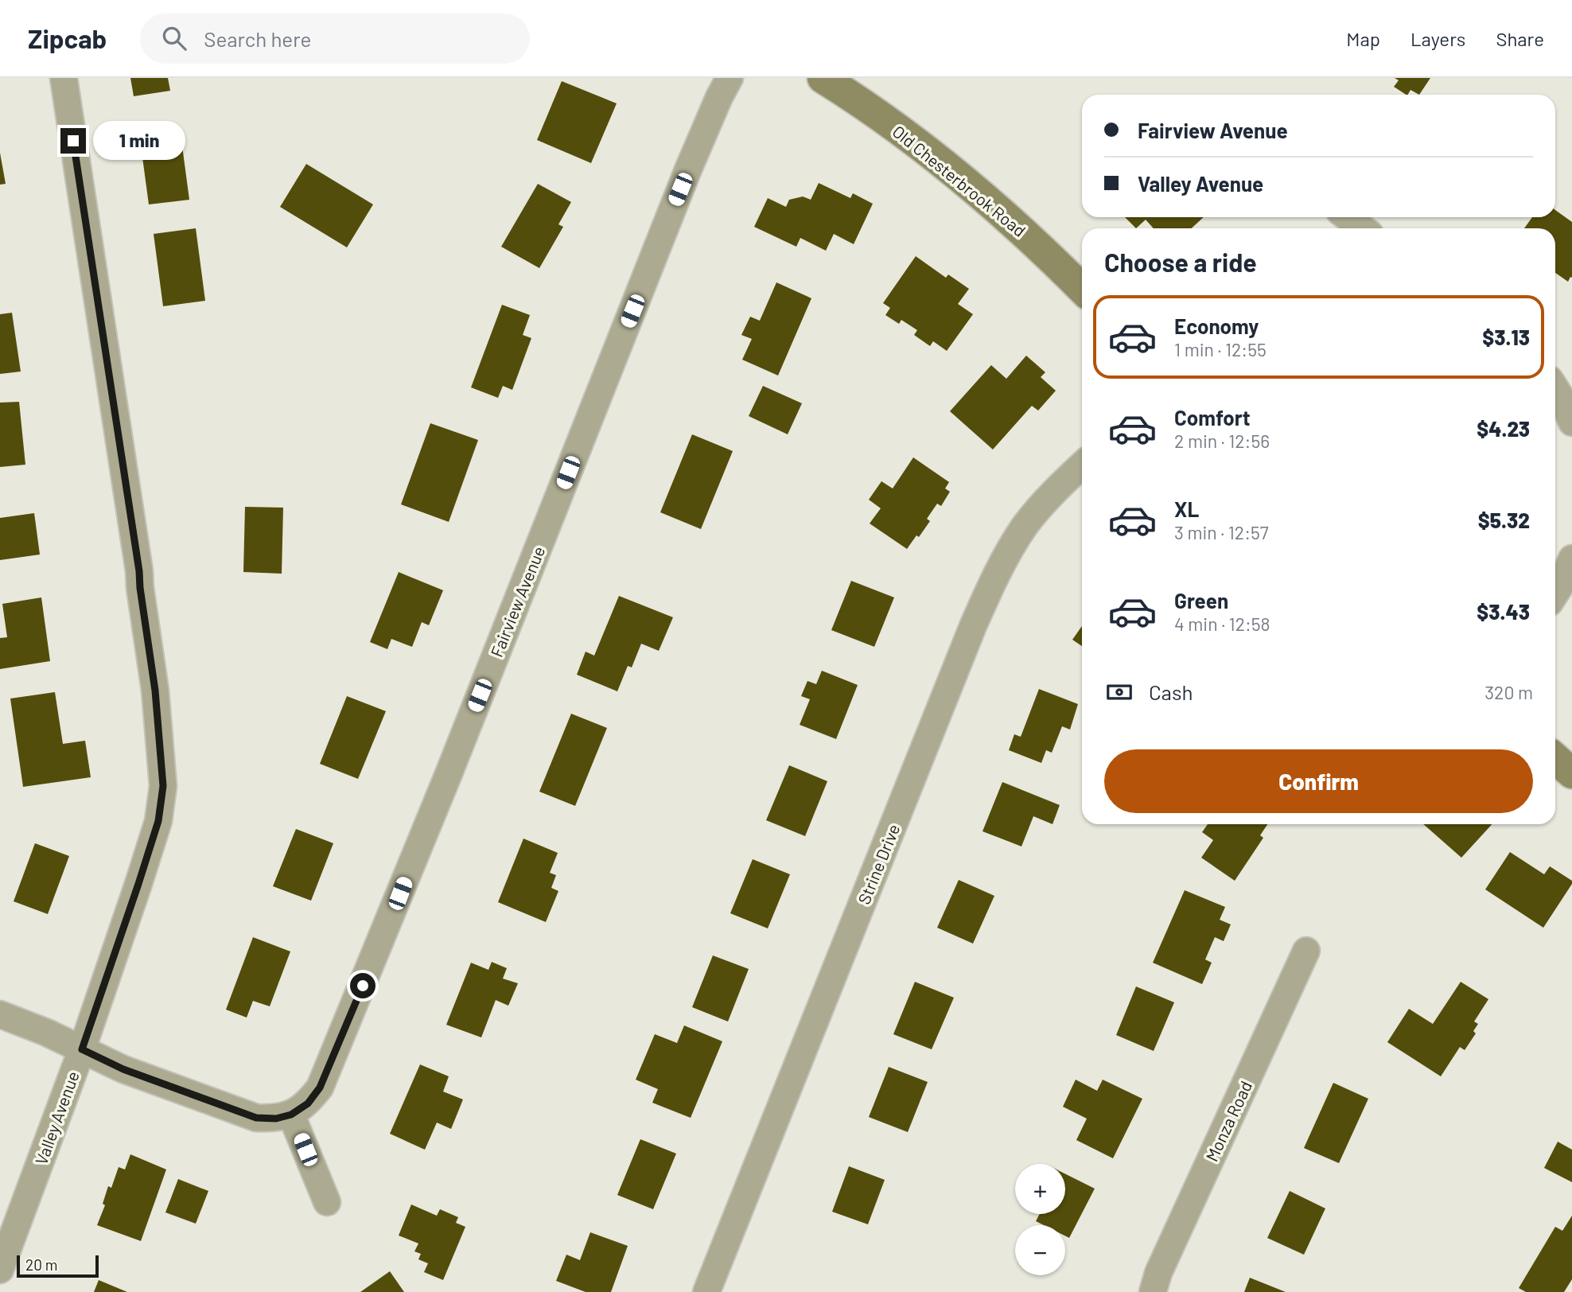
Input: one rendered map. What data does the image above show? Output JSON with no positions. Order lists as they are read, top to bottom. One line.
{"streets":{"street":["Old Chesterbrook Road","Fairview Avenue","Strine Drive","Valley Avenue","Monza Road"]},"scale_bar":"20 m","page":{"header":"Zipcab","search":"Search here","nav":["Map","Layers","Share"],"banner":["Fairview Avenue","Valley Avenue"],"bubble":"1 min","heading":"Choose a ride","list":[{"name":"Economy","note":"1 min · 12:55","value":"$3.13"},{"name":"Comfort","note":"2 min · 12:56","value":"$4.23"},{"name":"XL","note":"3 min · 12:57","value":"$5.32"},{"name":"Green","note":"4 min · 12:58","value":"$3.43"}],"pay":["Cash","320 m"],"buttons":"Confirm","map_buttons":["+","−"],"scale":"20 m"}}
